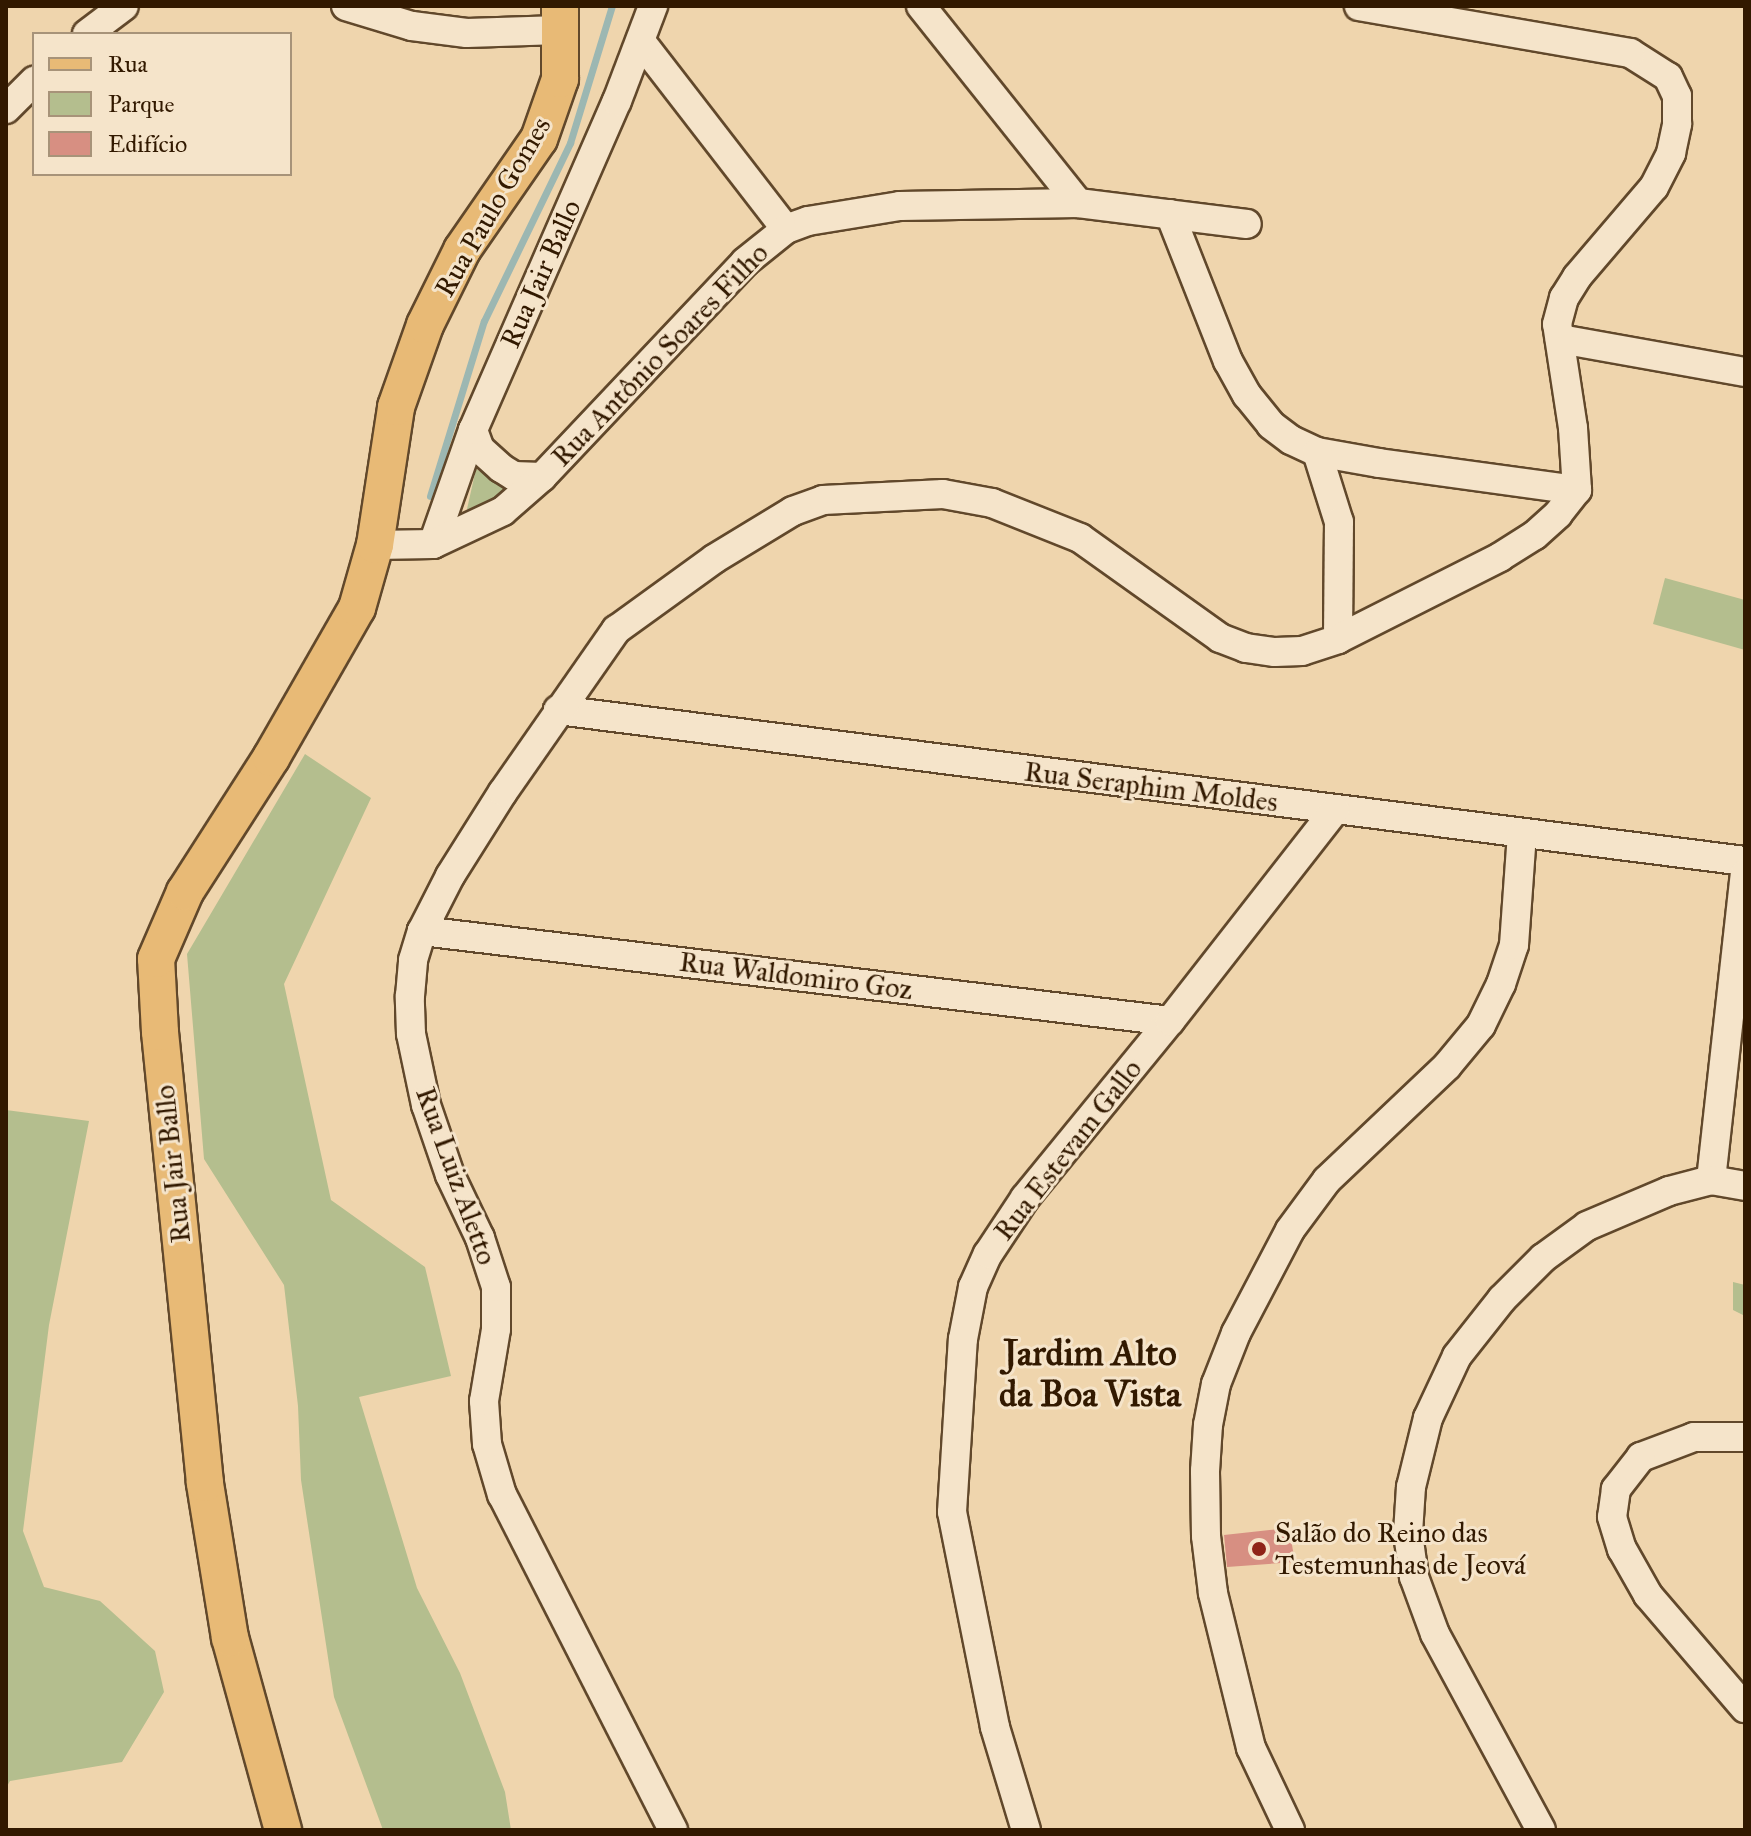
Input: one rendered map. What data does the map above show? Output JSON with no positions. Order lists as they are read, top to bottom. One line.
{"streets":{"main road":["Rua Paulo Gomes","Rua Jair Ballo"],"street":["Rua Antônio Soares Filho","Rua Seraphim Moldes","Rua Waldomiro Goz","Rua Estevam Gallo","Rua Luiz Aletto"]},"crossings":[["Rua Paulo Gomes","Rua Jair Ballo"],["Rua Paulo Gomes","Rua Antônio Soares Filho"],["Rua Jair Ballo","Rua Antônio Soares Filho"],["Rua Seraphim Moldes","Rua Estevam Gallo"],["Rua Seraphim Moldes","Rua Luiz Aletto"],["Rua Waldomiro Goz","Rua Estevam Gallo"],["Rua Waldomiro Goz","Rua Luiz Aletto"]],"districts":["Jardim Alto da Boa Vista"],"places":["Salão do Reino das Testemunhas de Jeová"],"legend":["Rua","Parque","Edifício"]}
